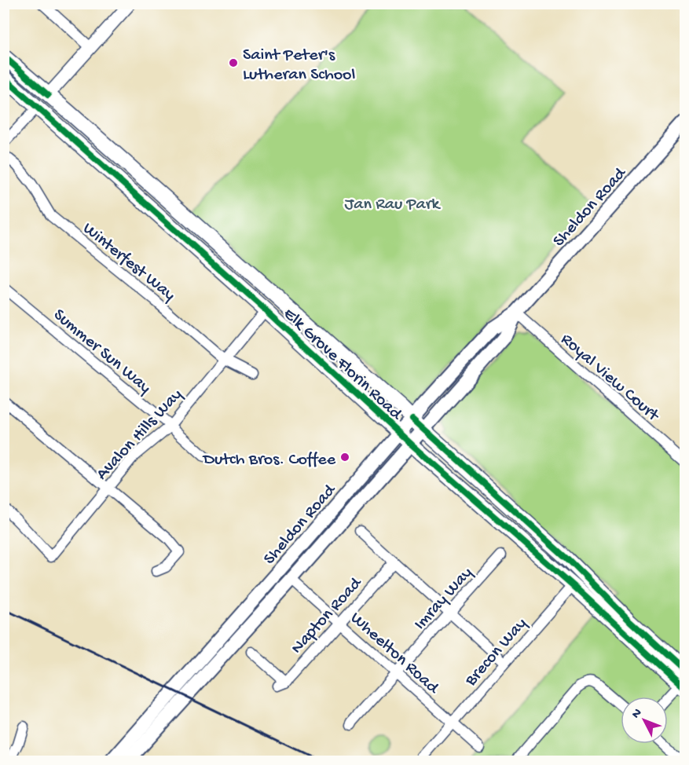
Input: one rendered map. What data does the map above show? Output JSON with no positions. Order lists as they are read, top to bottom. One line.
{"streets":{"main road":["Sheldon Road","Elk Grove Florin Road"],"street":["Winterfest Way","Summer Sun Way","Royal View Court","Avalon Hills Way","Imray Way","Napton Road","Brecon Way","Wheelton Road"]},"crossings":[["Sheldon Road","Elk Grove Florin Road"],["Sheldon Road","Royal View Court"],["Sheldon Road","Wheelton Road"],["Winterfest Way","Avalon Hills Way"],["Summer Sun Way","Avalon Hills Way"],["Elk Grove Florin Road","Avalon Hills Way"],["Elk Grove Florin Road","Brecon Way"],["Imray Way","Wheelton Road"],["Napton Road","Wheelton Road"],["Brecon Way","Wheelton Road"]],"parks":["Jan Rau Park"],"places":["Saint Peter's Lutheran School","Dutch Bros. Coffee"],"north":"top left"}
